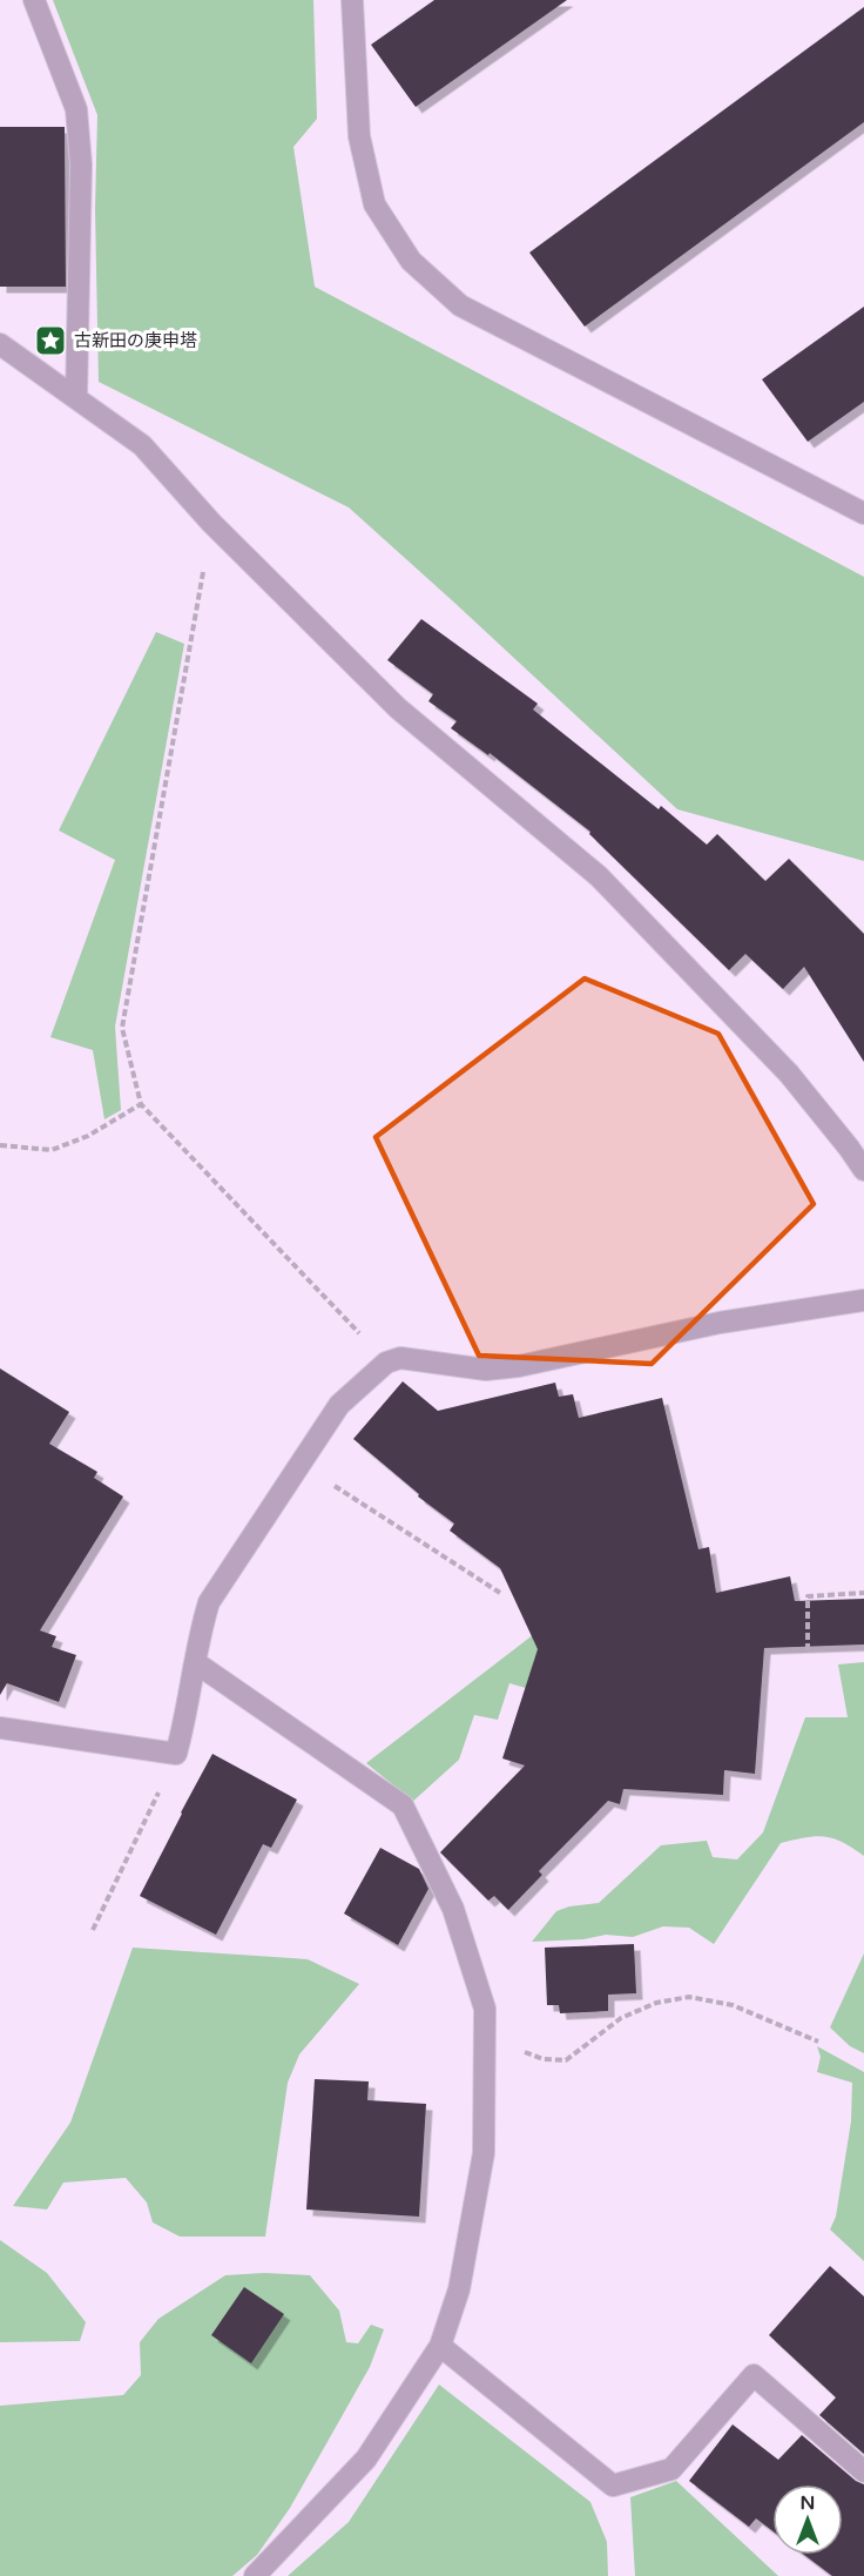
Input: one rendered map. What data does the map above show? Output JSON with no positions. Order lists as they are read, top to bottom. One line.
{"places":{"place":["古新田の庚申塔"]},"north":"top"}
